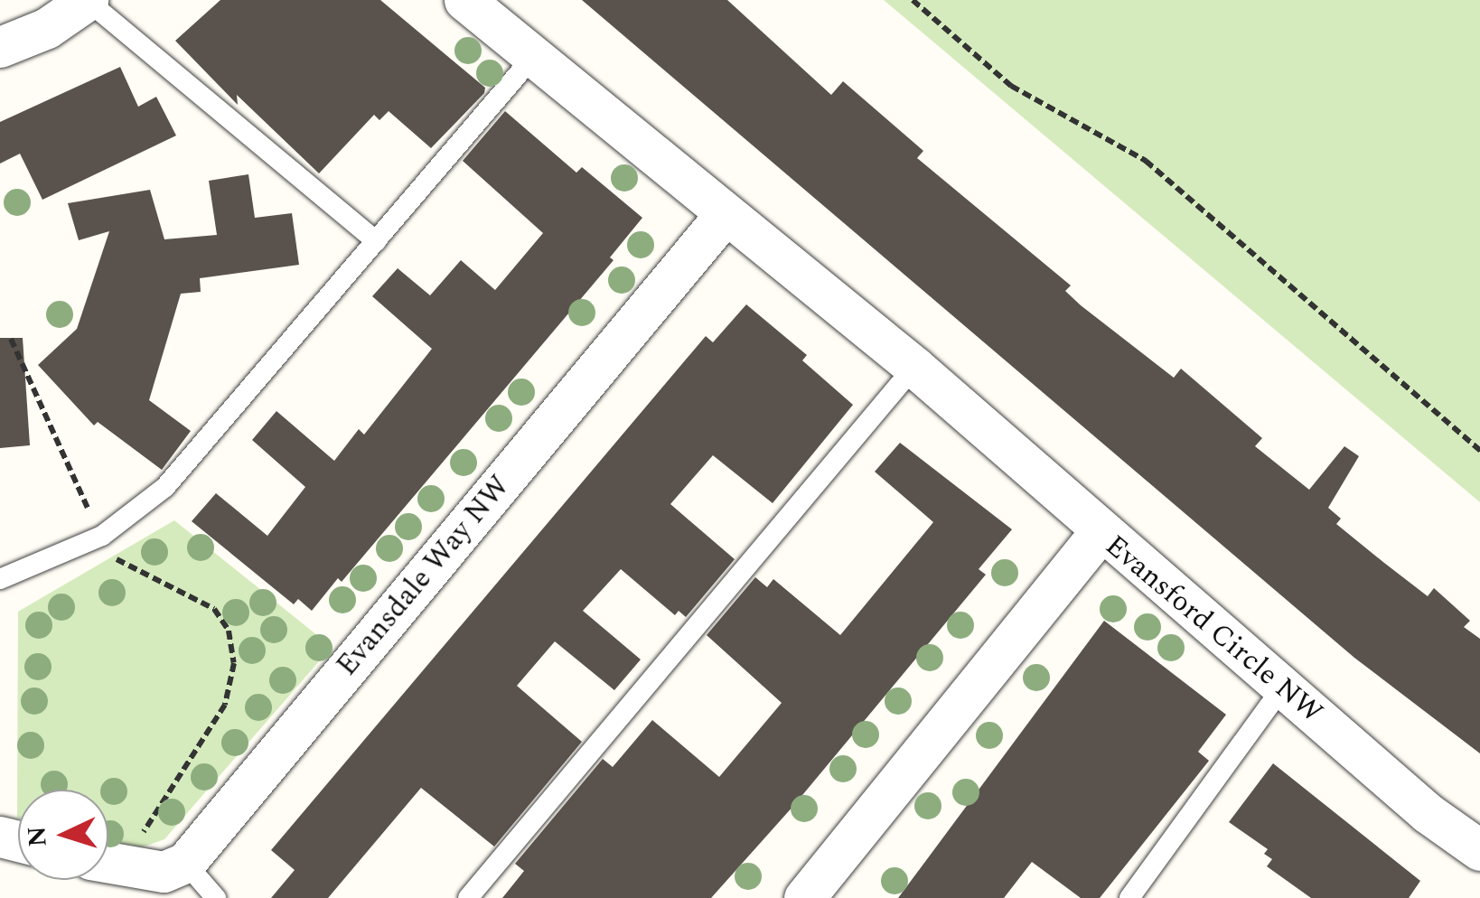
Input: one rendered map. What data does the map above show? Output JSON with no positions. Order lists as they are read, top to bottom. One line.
{"streets":{"street":["Evansdale Way NW","Evansford Circle NW"]},"north":"left"}
